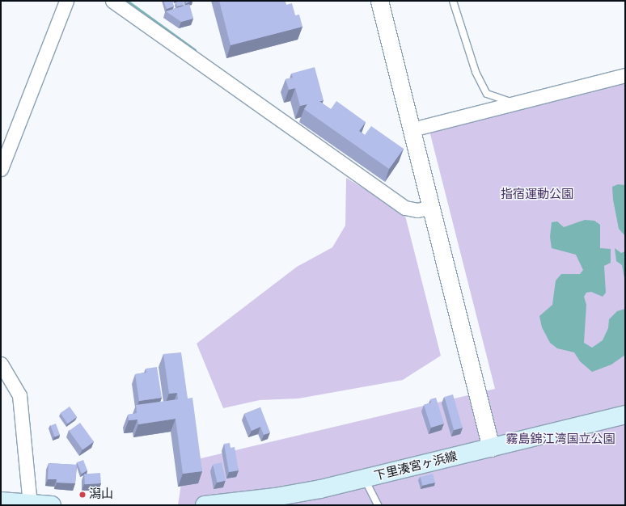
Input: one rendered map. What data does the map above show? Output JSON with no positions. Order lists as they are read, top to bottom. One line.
{"streets":{"main road":["下里湊宮ヶ浜線"]},"parks":["指宿運動公園","霧島錦江湾国立公園"],"places":["潟山"]}
